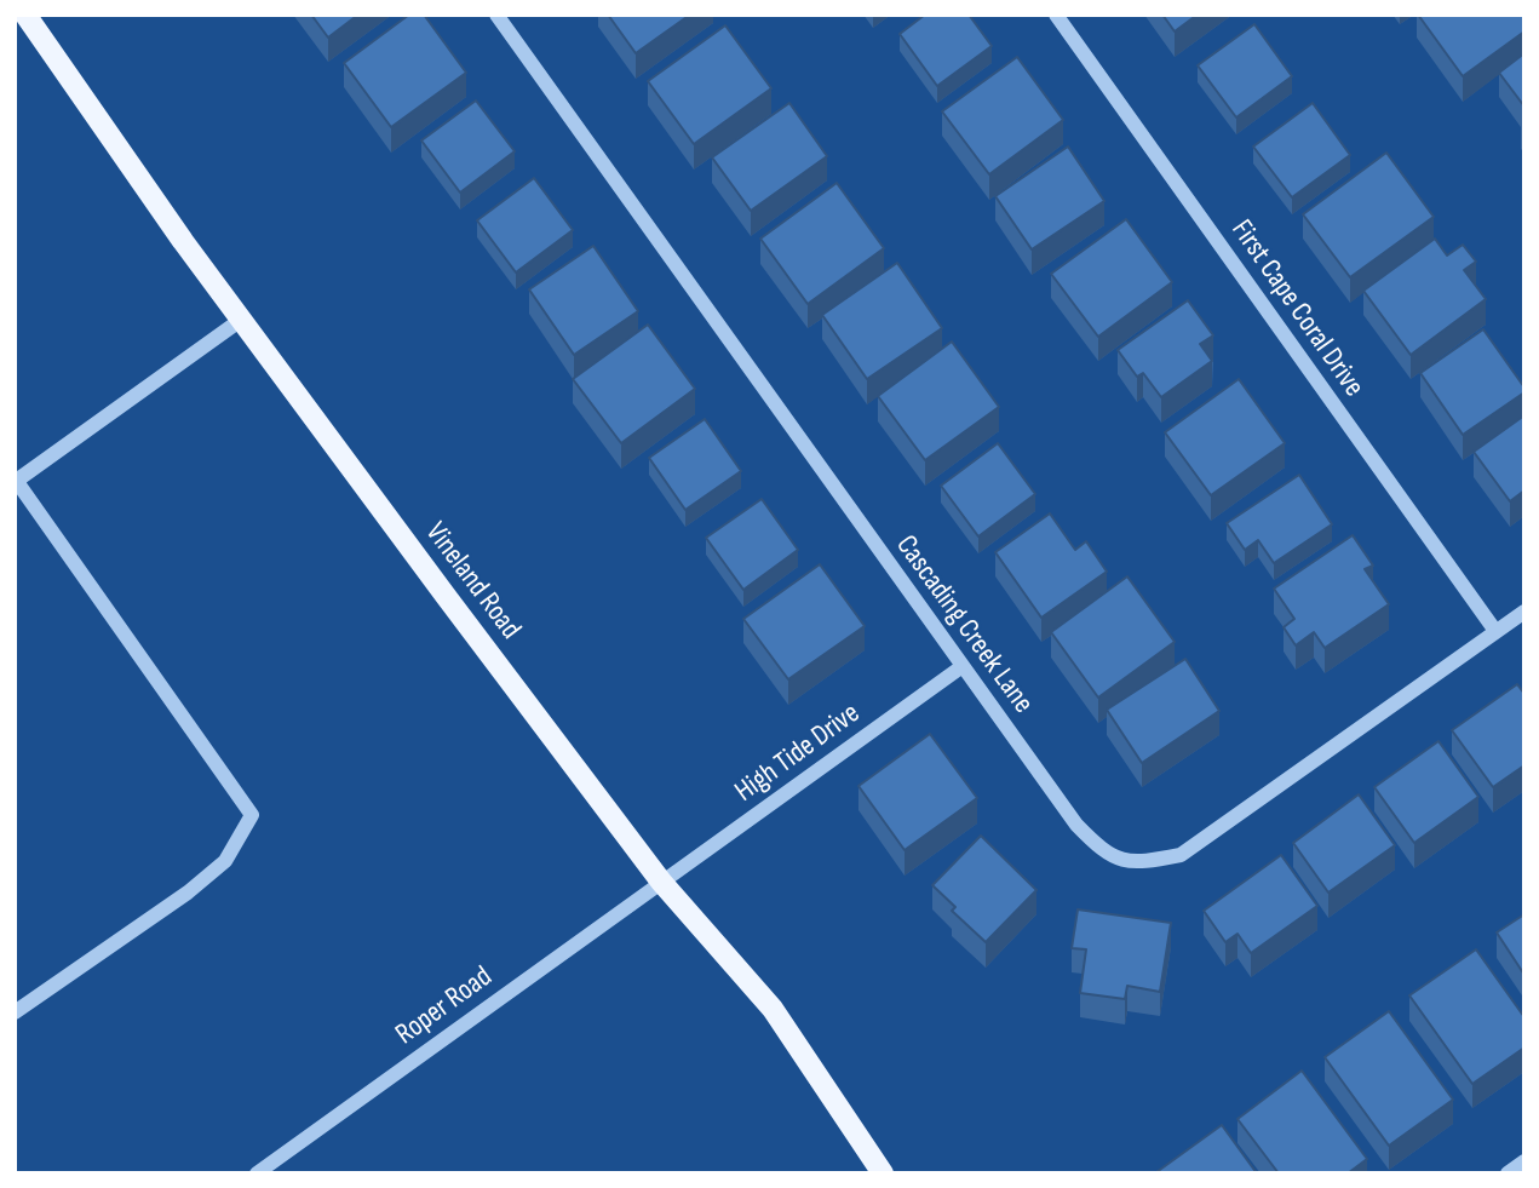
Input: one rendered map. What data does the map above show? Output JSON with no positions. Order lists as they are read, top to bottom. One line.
{"streets":{"main road":["Vineland Road"],"street":["First Cape Coral Drive","Cascading Creek Lane","High Tide Drive","Roper Road"]},"crossings":[["First Cape Coral Drive","Cascading Creek Lane"],["Vineland Road","High Tide Drive"],["Vineland Road","Roper Road"],["Cascading Creek Lane","High Tide Drive"],["High Tide Drive","Roper Road"]]}
